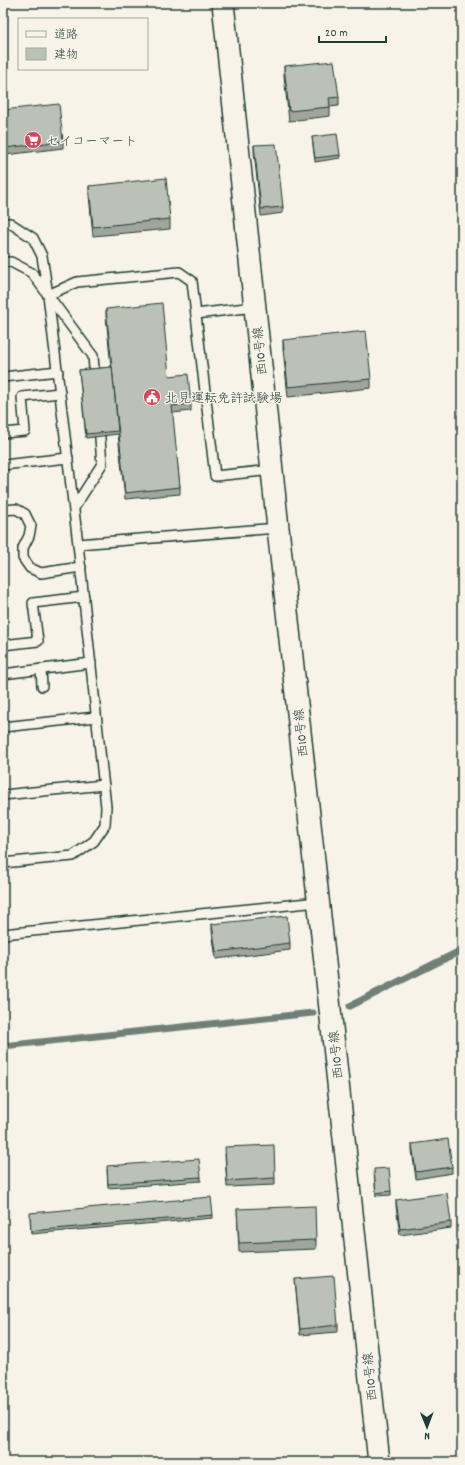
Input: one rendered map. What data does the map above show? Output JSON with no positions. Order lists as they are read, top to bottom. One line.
{"streets":{"street":["西10号線"]},"places":{"supermarket":["セイコーマート"],"public building":["北見運転免許試験場"]},"legend":["道路","建物"],"scale_bar":"20 m","north":"bottom"}
